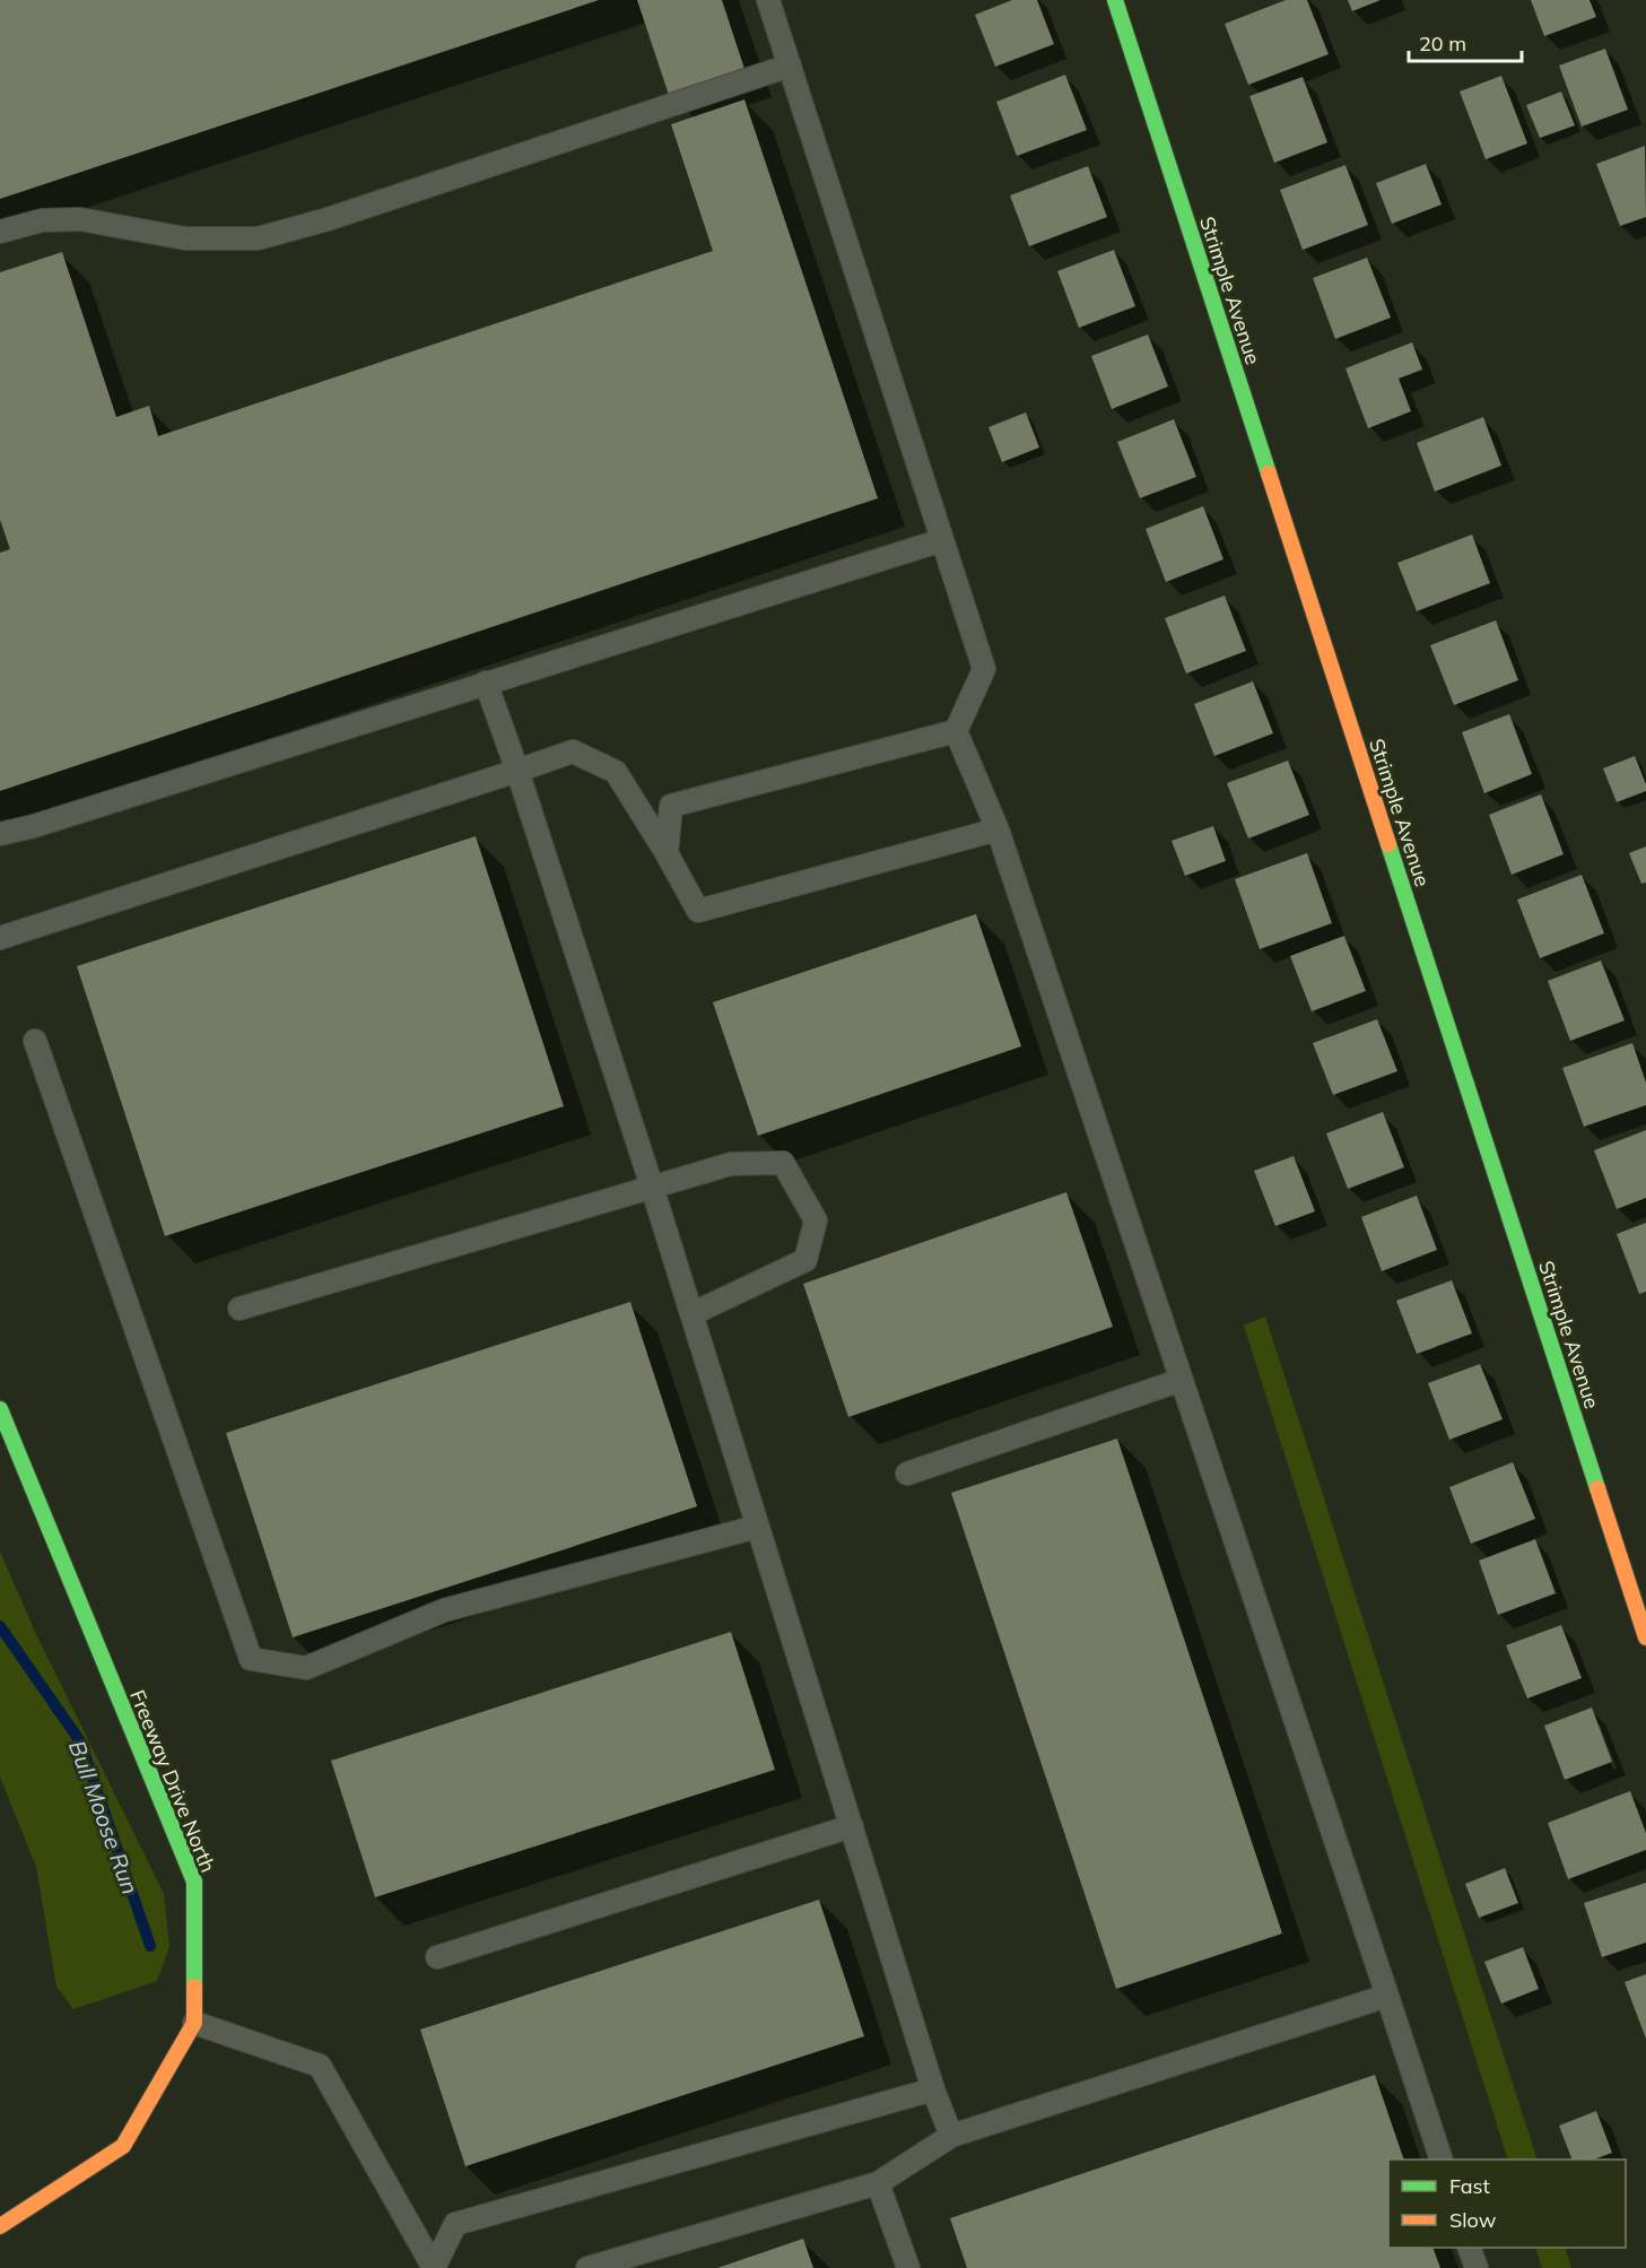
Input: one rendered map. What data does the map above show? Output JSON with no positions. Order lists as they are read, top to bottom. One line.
{"streets":{"street":["Strimple Avenue","Freeway Drive North"]},"water":["Bull Moose Run"],"legend":["Fast","Slow"],"scale_bar":"20 m"}
